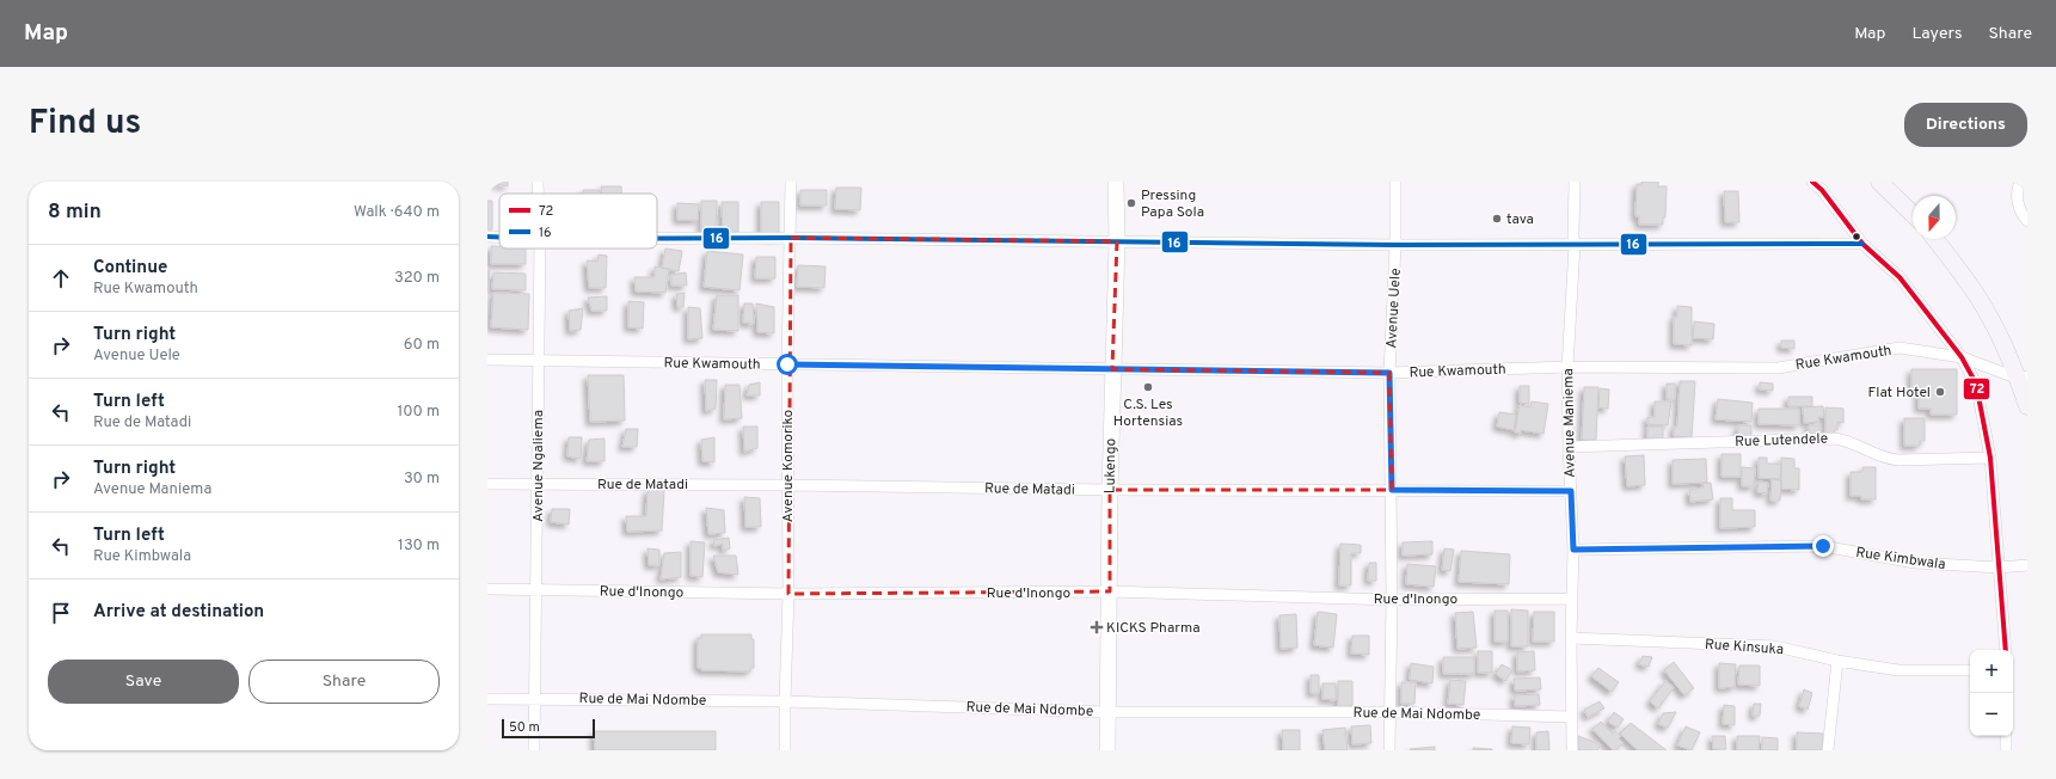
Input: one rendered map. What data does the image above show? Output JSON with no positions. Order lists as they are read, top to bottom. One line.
{"streets":{"street":["Avenue Uele","Rue Kwamouth","Avenue Maniema","Rue Lutendele","Avenue Ngaliema","Avenue Komoriko","Lukengo","Rue de Matadi","Rue Kimbwala","Rue d'Inongo","Rue Kinsuka","Rue de Mai Ndombe"]},"crossings":[["Avenue Uele","Rue Kwamouth"],["Avenue Uele","Rue de Matadi"],["Avenue Uele","Rue d'Inongo"],["Avenue Uele","Rue de Mai Ndombe"],["Rue Kwamouth","Avenue Maniema"],["Rue Kwamouth","Avenue Ngaliema"],["Rue Kwamouth","Avenue Komoriko"],["Rue Kwamouth","Lukengo"],["Avenue Maniema","Rue Lutendele"],["Avenue Maniema","Rue de Matadi"],["Avenue Maniema","Rue Kimbwala"],["Avenue Maniema","Rue d'Inongo"],["Avenue Maniema","Rue Kinsuka"],["Avenue Maniema","Rue de Mai Ndombe"],["Avenue Ngaliema","Rue de Matadi"],["Avenue Ngaliema","Rue d'Inongo"],["Avenue Ngaliema","Rue de Mai Ndombe"],["Avenue Komoriko","Rue de Matadi"],["Avenue Komoriko","Rue d'Inongo"],["Avenue Komoriko","Rue de Mai Ndombe"],["Lukengo","Rue de Matadi"],["Lukengo","Rue d'Inongo"],["Lukengo","Rue de Mai Ndombe"]],"places":{"other":["Pressing Papa Sola","tava","C.S. Les Hortensias","Flat Hotel"],"health":["KICKS Pharma"]},"lines":["transit line 72","transit line 16"],"legend":["72","16"],"scale_bar":"50 m","north":"bottom","page":{"header":"Map","nav":["Map","Layers","Share"],"title":"Find us","buttons":["Directions",["Save","Share"]],"heading":["8 min","Walk · 640 m"],"list":[["Continue","Rue Kwamouth","320 m"],["Turn right","Avenue Uele","60 m"],["Turn left","Rue de Matadi","100 m"],["Turn right","Avenue Maniema","30 m"],["Turn left","Rue Kimbwala","130 m"],"Arrive at destination"],"map_buttons":["+","−"],"scale":"50 m"}}
